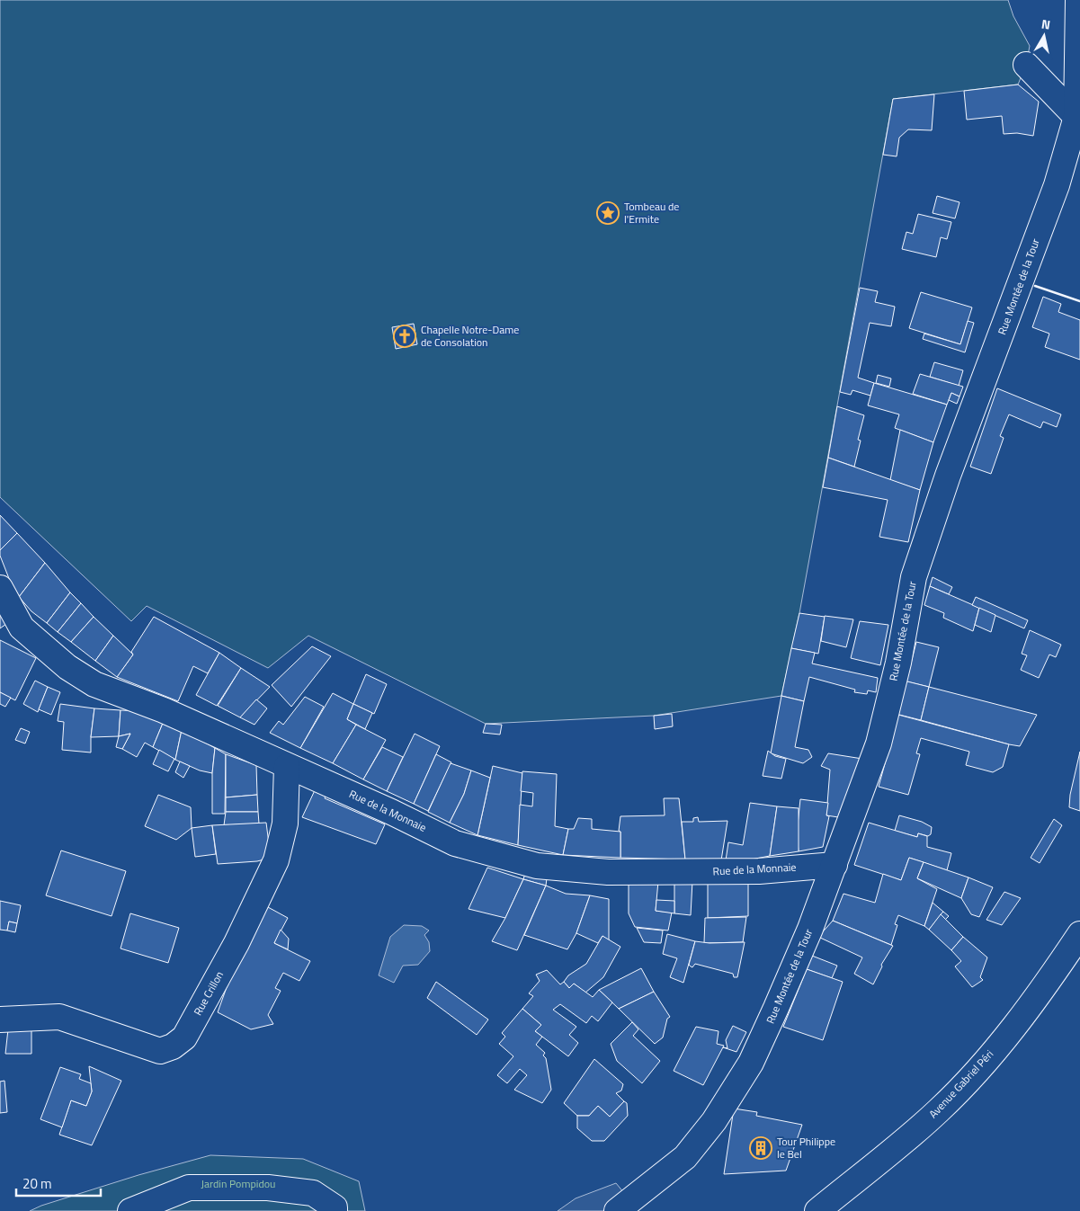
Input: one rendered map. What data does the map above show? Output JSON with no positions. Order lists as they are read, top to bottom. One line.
{"streets":{"street":["Rue Montée de la Tour","Rue de la Monnaie","Rue Crillon","Avenue Gabriel Péri"]},"crossings":[["Rue Montée de la Tour","Rue de la Monnaie"],["Rue de la Monnaie","Rue Crillon"]],"parks":["Jardin Pompidou"],"places":{"place":["Tombeau de l'Ermite"],"church":["Chapelle Notre-Dame de Consolation"],"building":["Tour Philippe le Bel"]},"scale_bar":"20 m","north":"top"}
